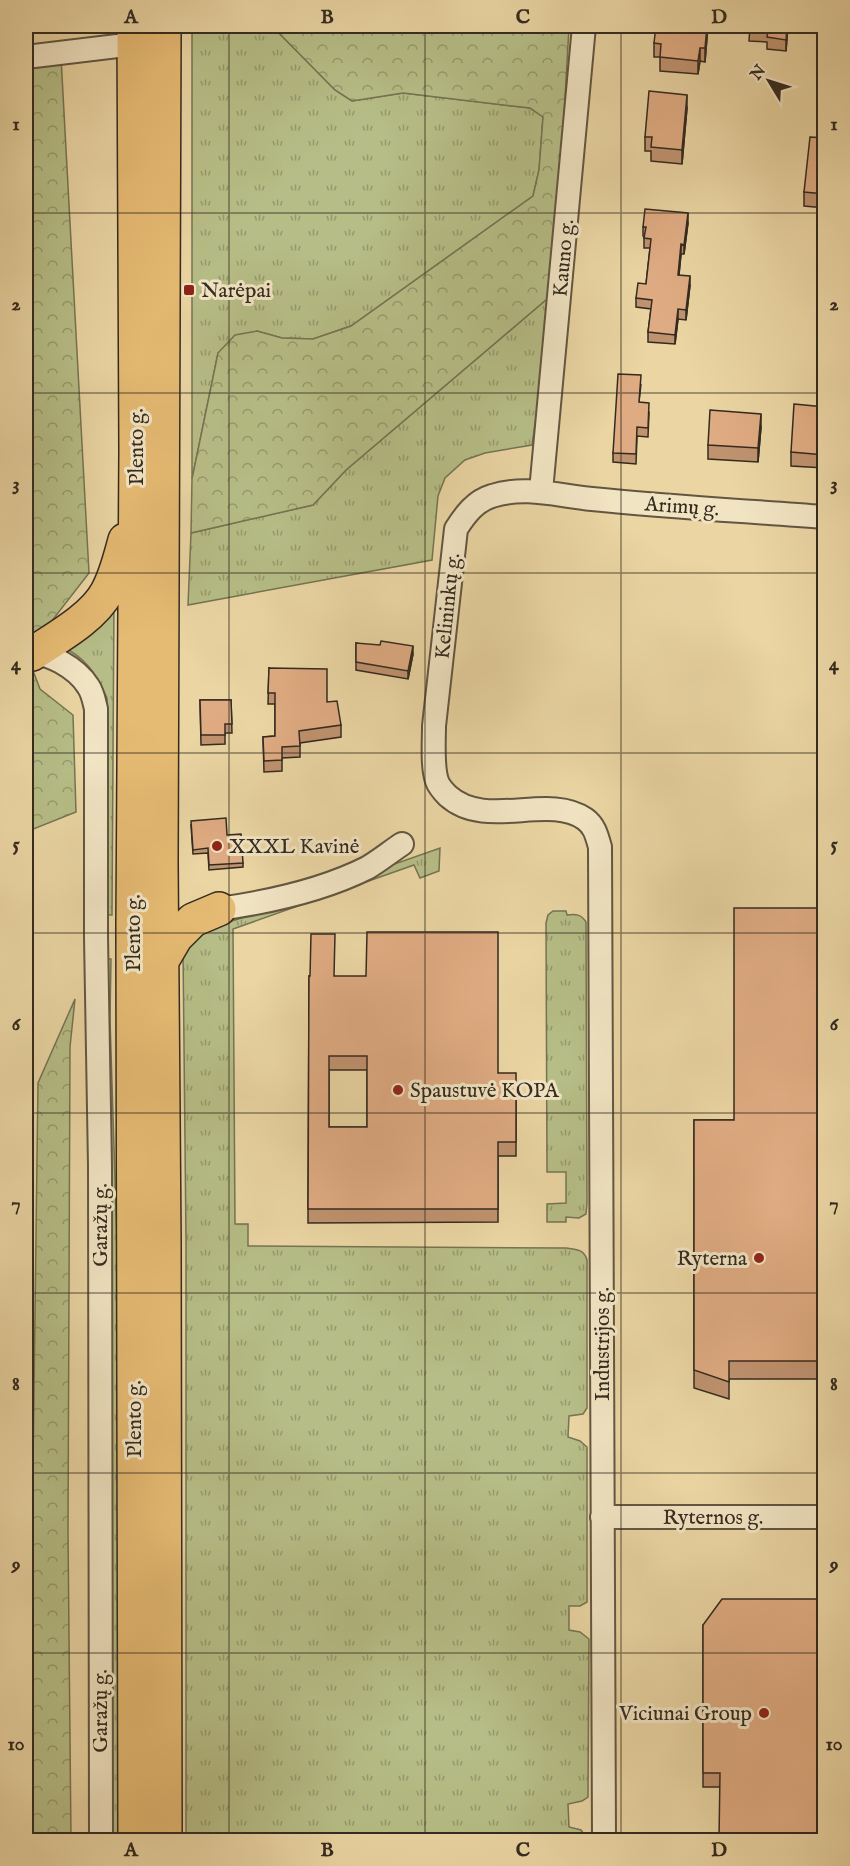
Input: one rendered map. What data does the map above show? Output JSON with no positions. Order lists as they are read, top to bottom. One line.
{"streets":{"highway":["Plento g."],"street":["Kauno g.","Arimų g.","Kelininkų g.","Garažų g.","Industrijos g.","Ryternos g."]},"crossings":[["Kauno g.","Arimų g."],["Kauno g.","Kelininkų g."],["Arimų g.","Kelininkų g."],["Kelininkų g.","Industrijos g."],["Industrijos g.","Ryternos g."]],"places":{"transit":["Narėpai"],"other":["XXXL Kavinė","Spaustuvė KOPA","Ryterna","Viciunai Group"]},"north":"top left","grid":{"columns":["A","B","C","D"],"rows":["1","2","3","4","5","6","7","8","9","10"]}}
